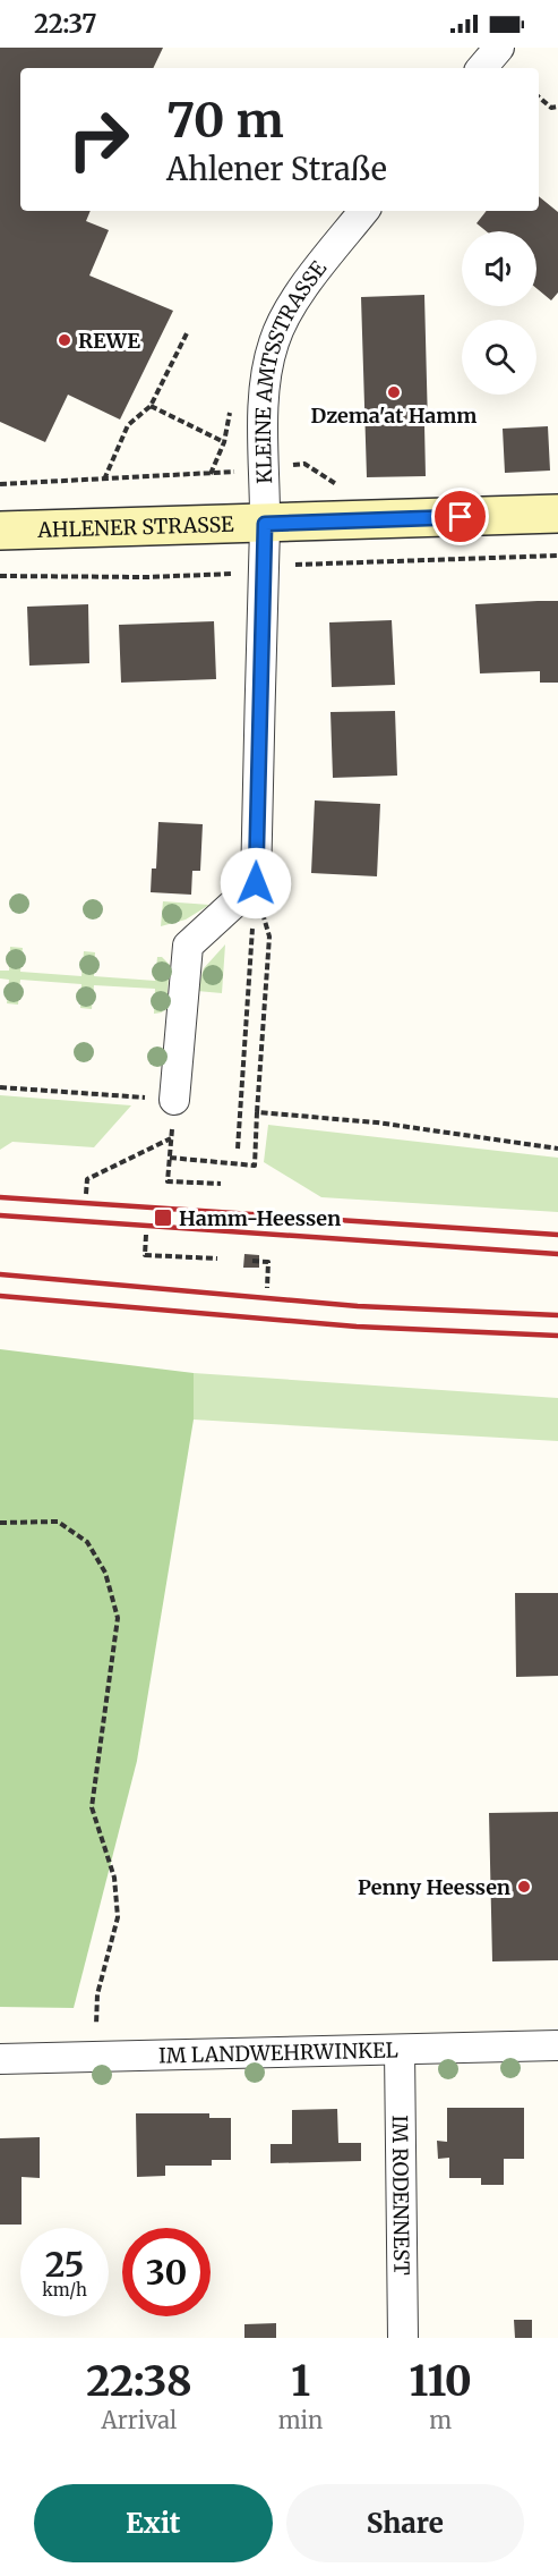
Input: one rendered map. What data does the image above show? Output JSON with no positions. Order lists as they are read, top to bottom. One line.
{"streets":{"main road":["AHLENER STRASSE"],"street":["KLEINE AMTSSTRASSE","IM LANDWEHRWINKEL","IM RODENNEST"]},"crossings":[["KLEINE AMTSSTRASSE","AHLENER STRASSE"],["IM LANDWEHRWINKEL","IM RODENNEST"]],"places":{"other":["REWE","Dzema'at Hamm","Penny Heessen"],"transit":["Hamm-Heessen"]},"page":{"status":"22:37","turn":["70 m","Ahlener Straße"],"speed":"25 km/h","limit":"30","eta":["22:38","Arrival","1","min","110","m"],"buttons":["Exit","Share"]}}
